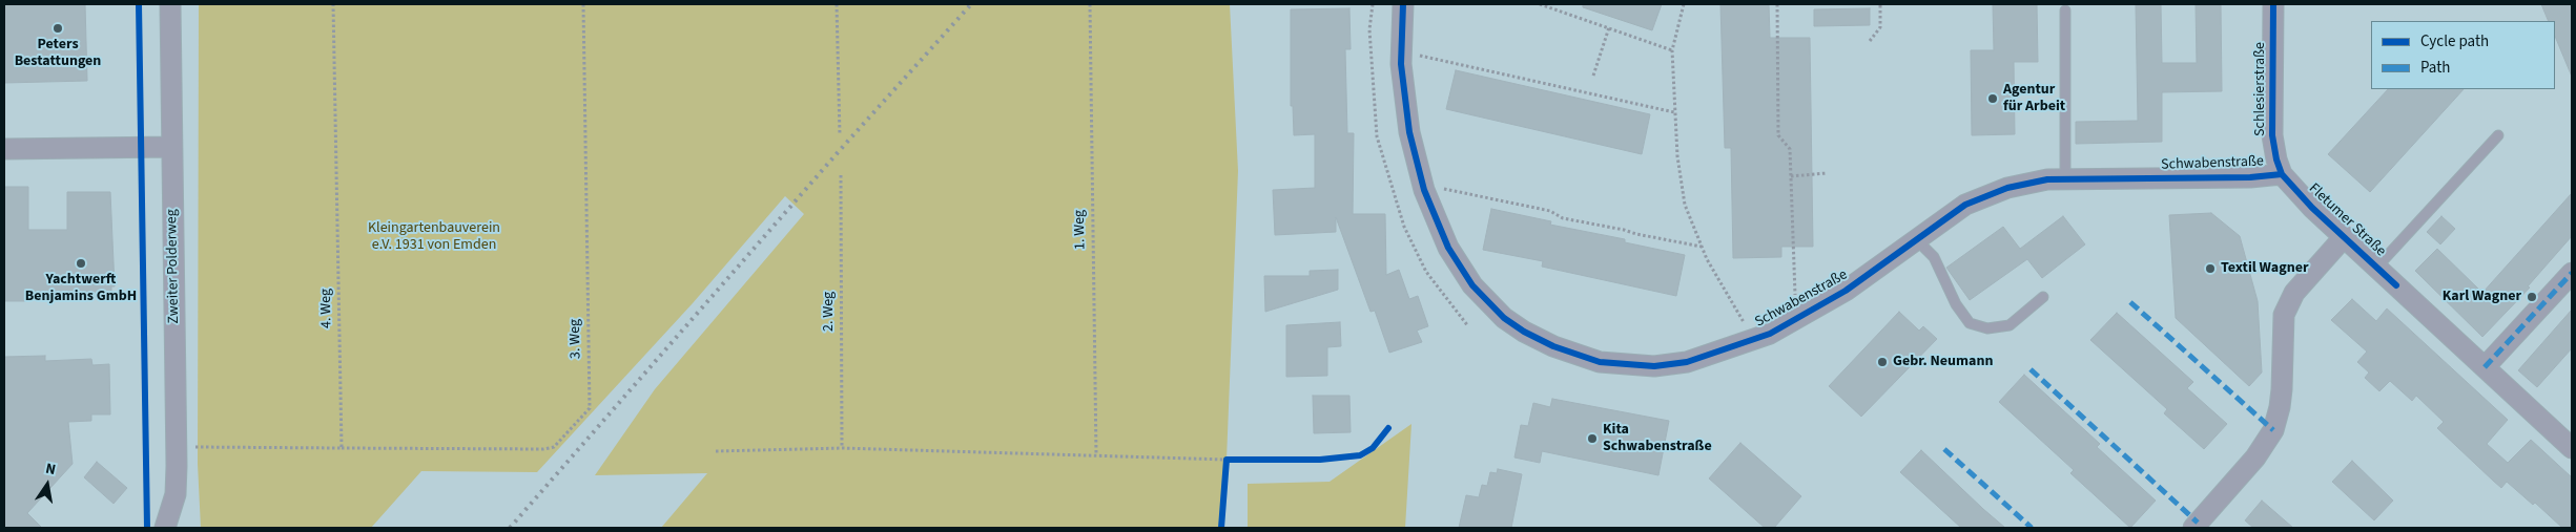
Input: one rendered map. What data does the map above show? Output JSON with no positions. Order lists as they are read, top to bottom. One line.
{"streets":{"street":["Schlesierstraße","Schwabenstraße","Fletumer Straße","Zweiter Polderweg"],"path":["1. Weg","4. Weg","2. Weg","3. Weg"]},"crossings":[["Schlesierstraße","Schwabenstraße"],["Schlesierstraße","Fletumer Straße"],["Schwabenstraße","Fletumer Straße"],["4. Weg","3. Weg"]],"parks":["Kleingartenbauverein e.V. 1931 von Emden"],"places":["Peters Bestattungen","Agentur für Arbeit","Yachtwerft Benjamins GmbH","Textil Wagner","Karl Wagner","Gebr. Neumann","Kita Schwabenstraße"],"legend":["Cycle path","Path"],"north":"top"}
